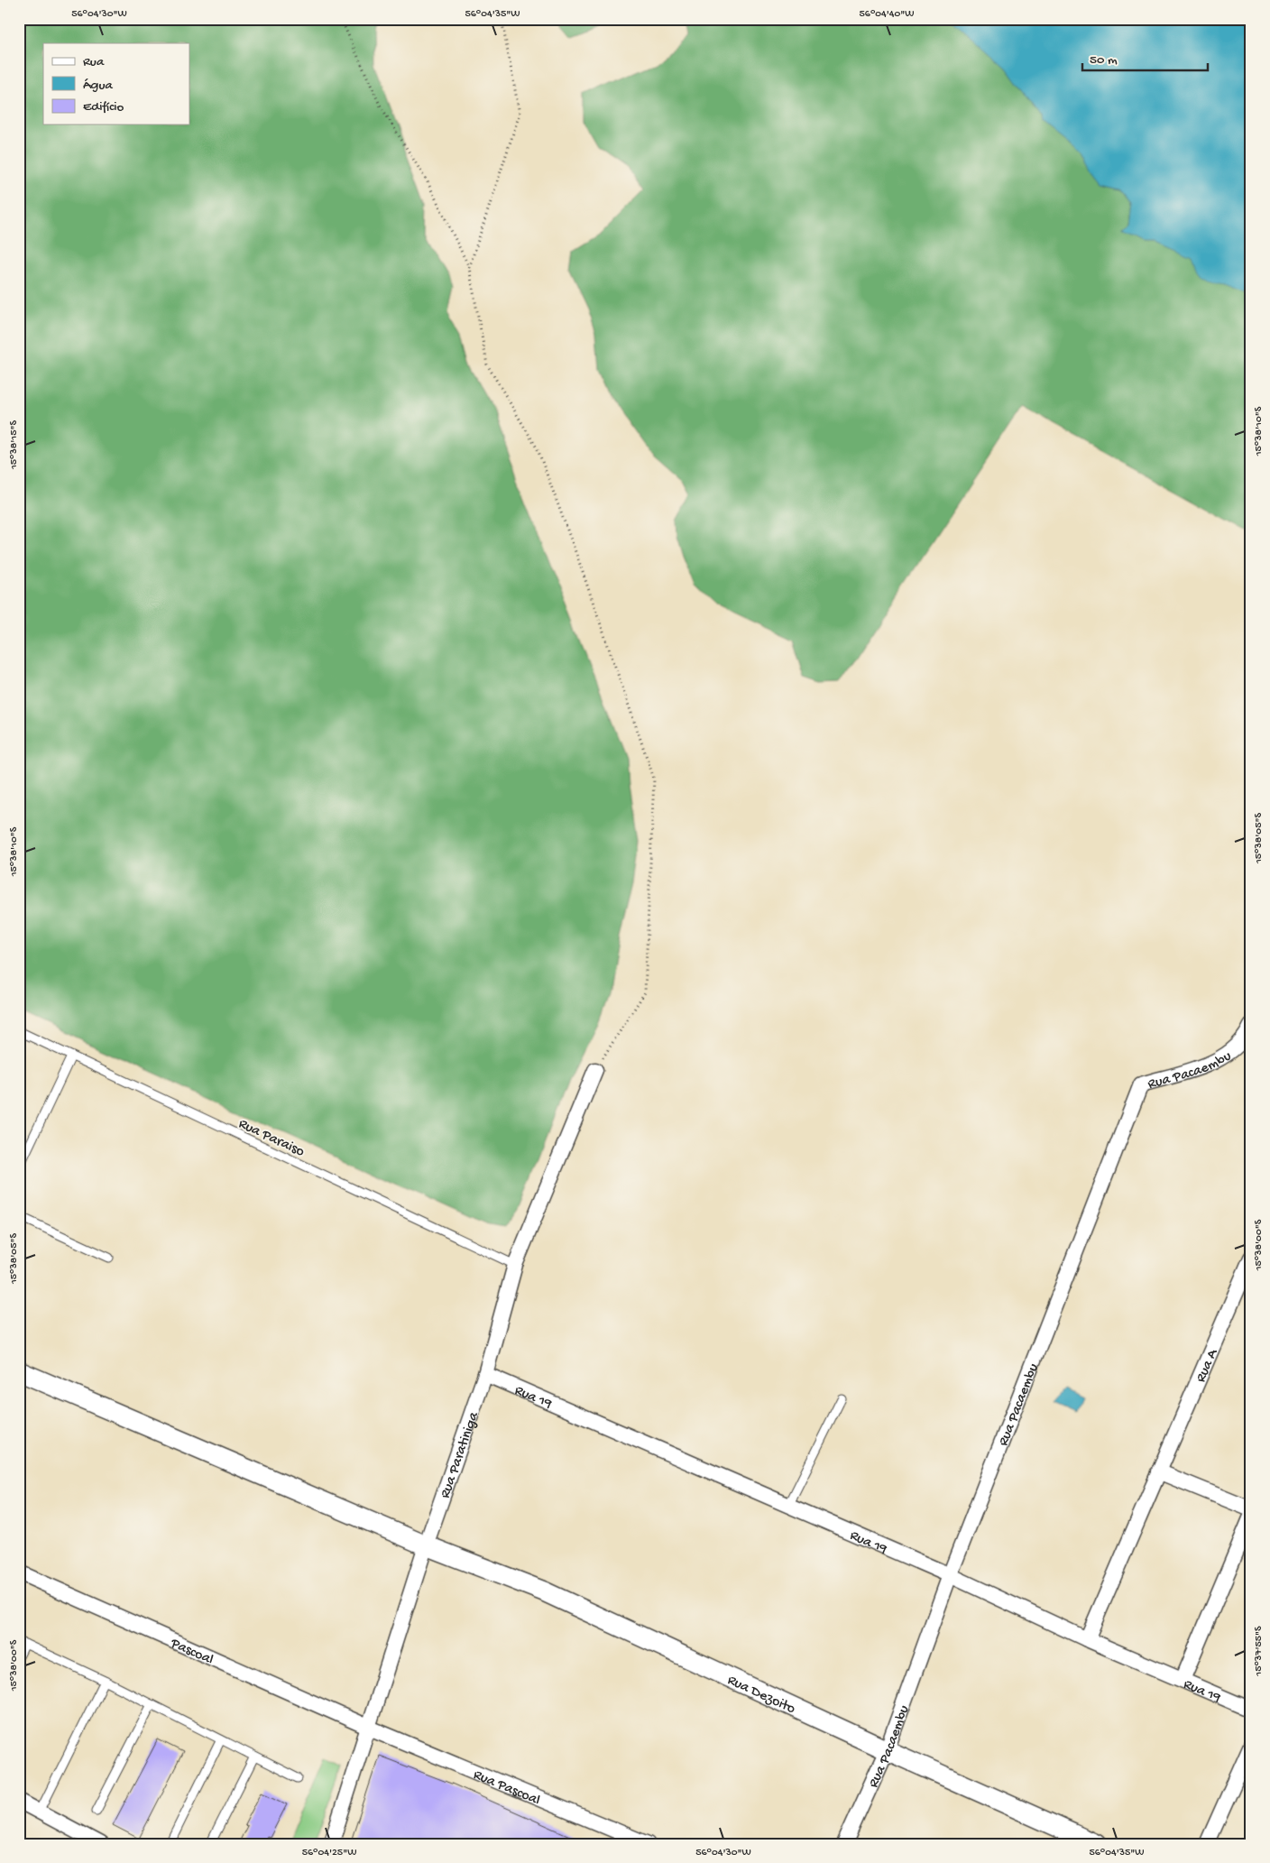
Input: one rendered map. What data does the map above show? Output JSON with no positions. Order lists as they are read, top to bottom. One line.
{"streets":{"street":["Rua Pacaembu","Rua A","Rua 19","Rua Paratiniga","Pascoal","Rua Dezoito","Rua Pascoal"],"lane":["Rua Paraiso"]},"crossings":[["Rua Pacaembu","Rua 19"],["Rua Pacaembu","Rua Dezoito"],["Rua Paraiso","Rua Paratiniga"],["Rua A","Rua 19"],["Rua 19","Rua Paratiniga"],["Rua Paratiniga","Pascoal"],["Rua Paratiniga","Rua Dezoito"],["Rua Paratiniga","Rua Pascoal"],["Pascoal","Rua Pascoal"]],"legend":["Rua","Água","Edifício"],"scale_bar":"50 m","coordinates":["56°04'30\"W","56°04'35\"W","56°04'40\"W","15°38'10\"S","15°38'15\"S","15°38'05\"S","15°38'00\"S","15°37'55\"S","56°04'25\"W"]}
